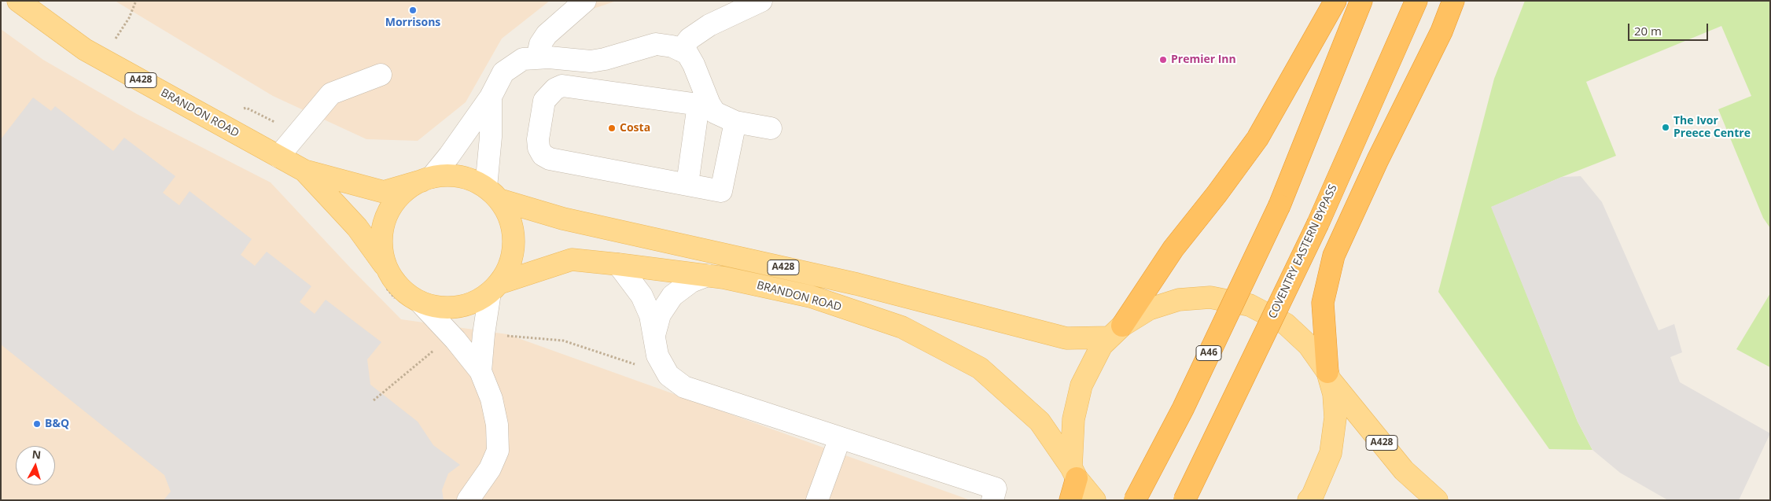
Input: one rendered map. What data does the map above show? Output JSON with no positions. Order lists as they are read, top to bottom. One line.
{"streets":{"highway":["COVENTRY EASTERN BYPASS","A46"],"main road":["A428","BRANDON ROAD"]},"crossings":[["A428","BRANDON ROAD"]],"places":["Morrisons","Premier Inn","The Ivor Preece Centre","Costa","B&Q"],"scale_bar":"20 m","north":"top"}
